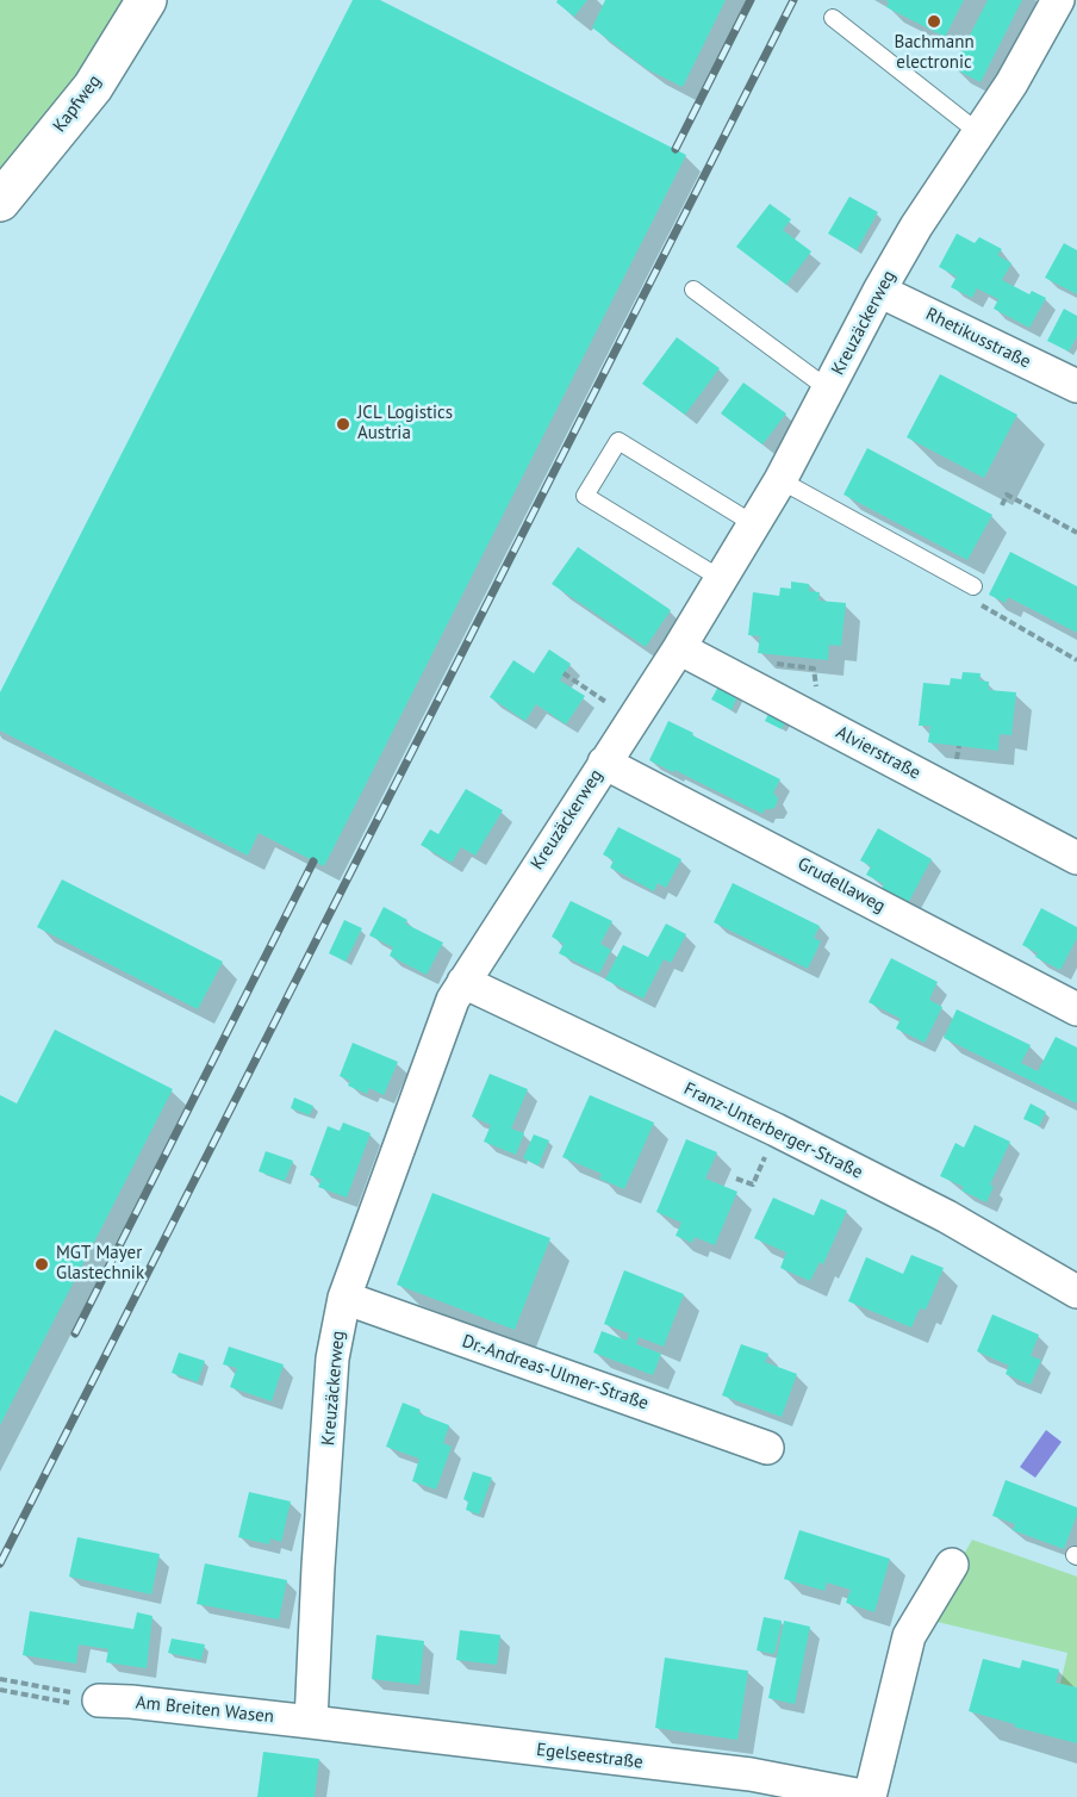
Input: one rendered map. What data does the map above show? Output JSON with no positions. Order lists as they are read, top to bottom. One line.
{"streets":{"street":["Kapfweg","Kreuzäckerweg","Rhetikusstraße","Alvierstraße","Grudellaweg","Franz-Unterberger-Straße","Dr.-Andreas-Ulmer-Straße","Am Breiten Wasen","Egelseestraße"]},"crossings":[["Kreuzäckerweg","Rhetikusstraße"],["Kreuzäckerweg","Alvierstraße"],["Kreuzäckerweg","Grudellaweg"],["Kreuzäckerweg","Franz-Unterberger-Straße"],["Kreuzäckerweg","Dr.-Andreas-Ulmer-Straße"],["Kreuzäckerweg","Am Breiten Wasen"],["Kreuzäckerweg","Egelseestraße"],["Am Breiten Wasen","Egelseestraße"]],"places":["Bachmann electronic","JCL Logistics Austria","MGT Mayer Glastechnik"]}
